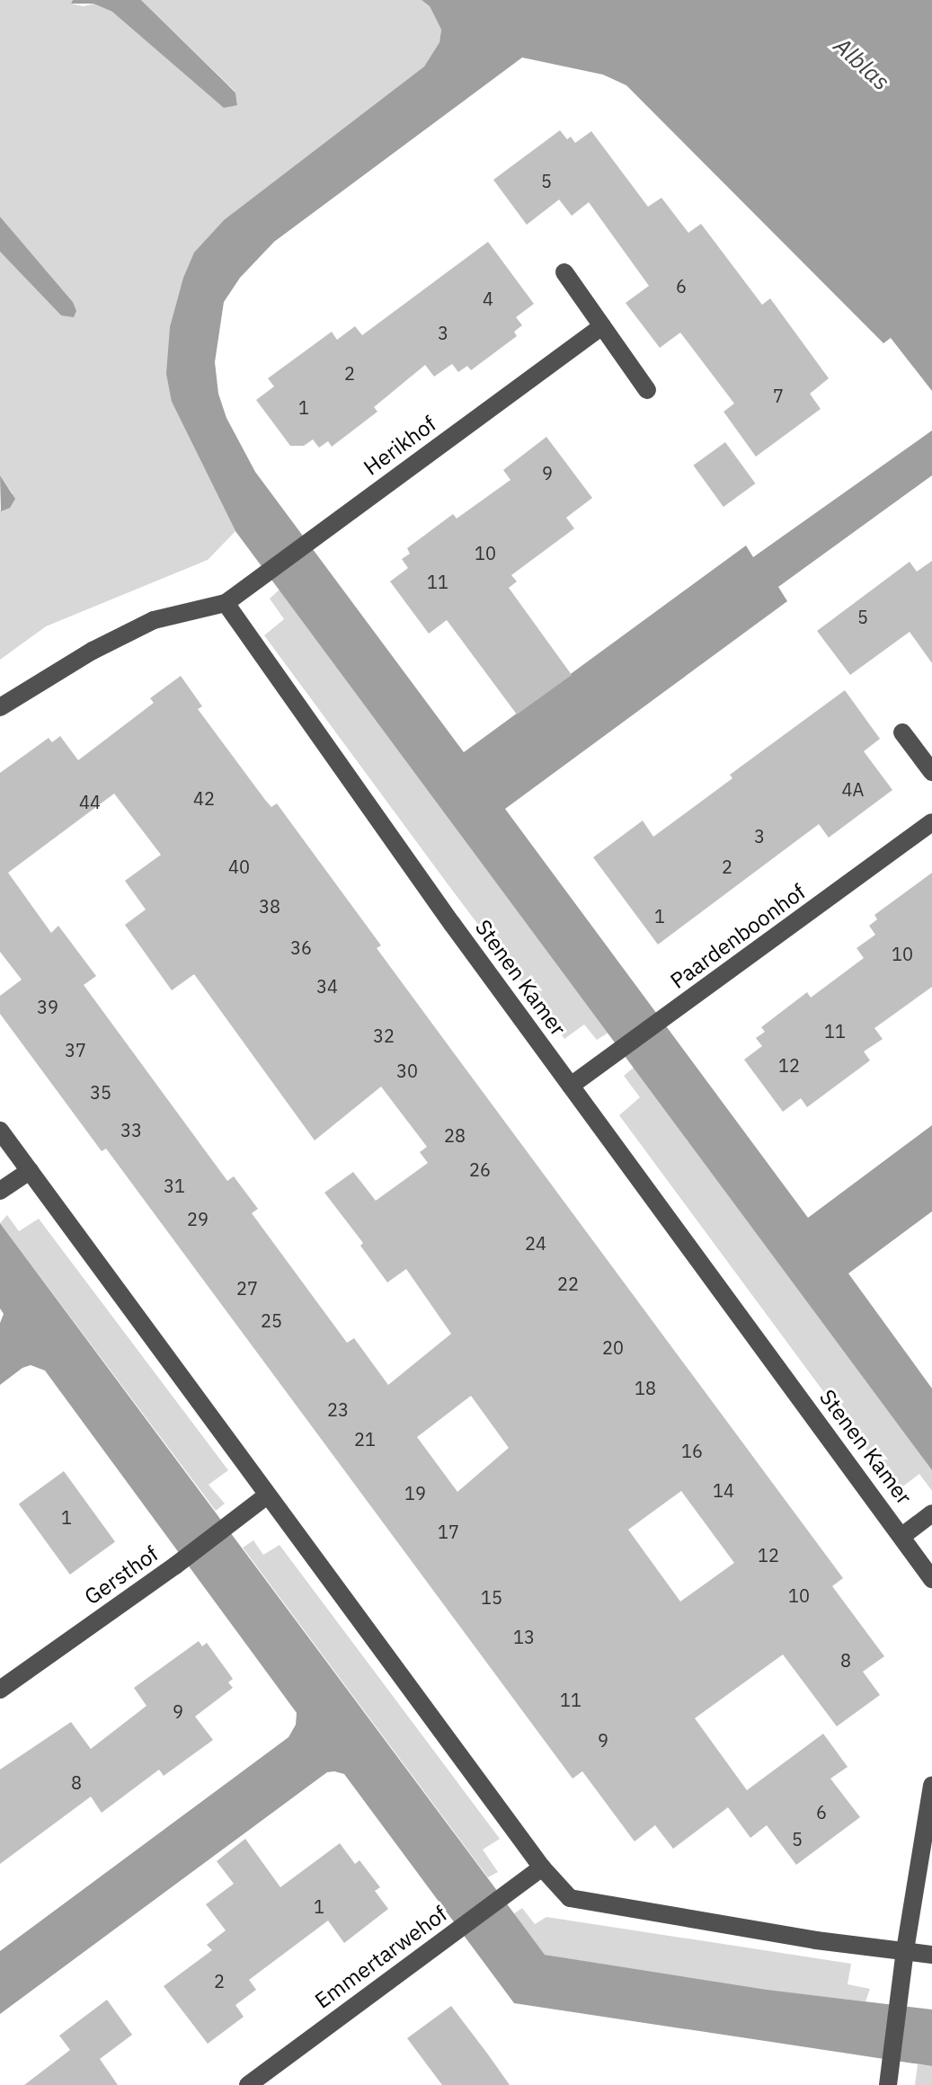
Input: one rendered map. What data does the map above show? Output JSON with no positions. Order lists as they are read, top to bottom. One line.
{"streets":{"street":["Herikhof","Paardenboonhof","Stenen Kamer","Gersthof","Emmertarwehof"]},"crossings":[["Herikhof","Stenen Kamer"],["Paardenboonhof","Stenen Kamer"]],"water":["Alblas"],"house_numbers":["5","6","4","3","2","7","1","9","10","11","5","4A","42","44","3","40","2","38","1","36","10","34","39","11","32","37","12","30","35","33","28","26","31","29","24","22","27","25","20","18","23","21","16","14","19","1","17","12","10","15","13","8","11","9","9","8","6","5","1","2"]}
